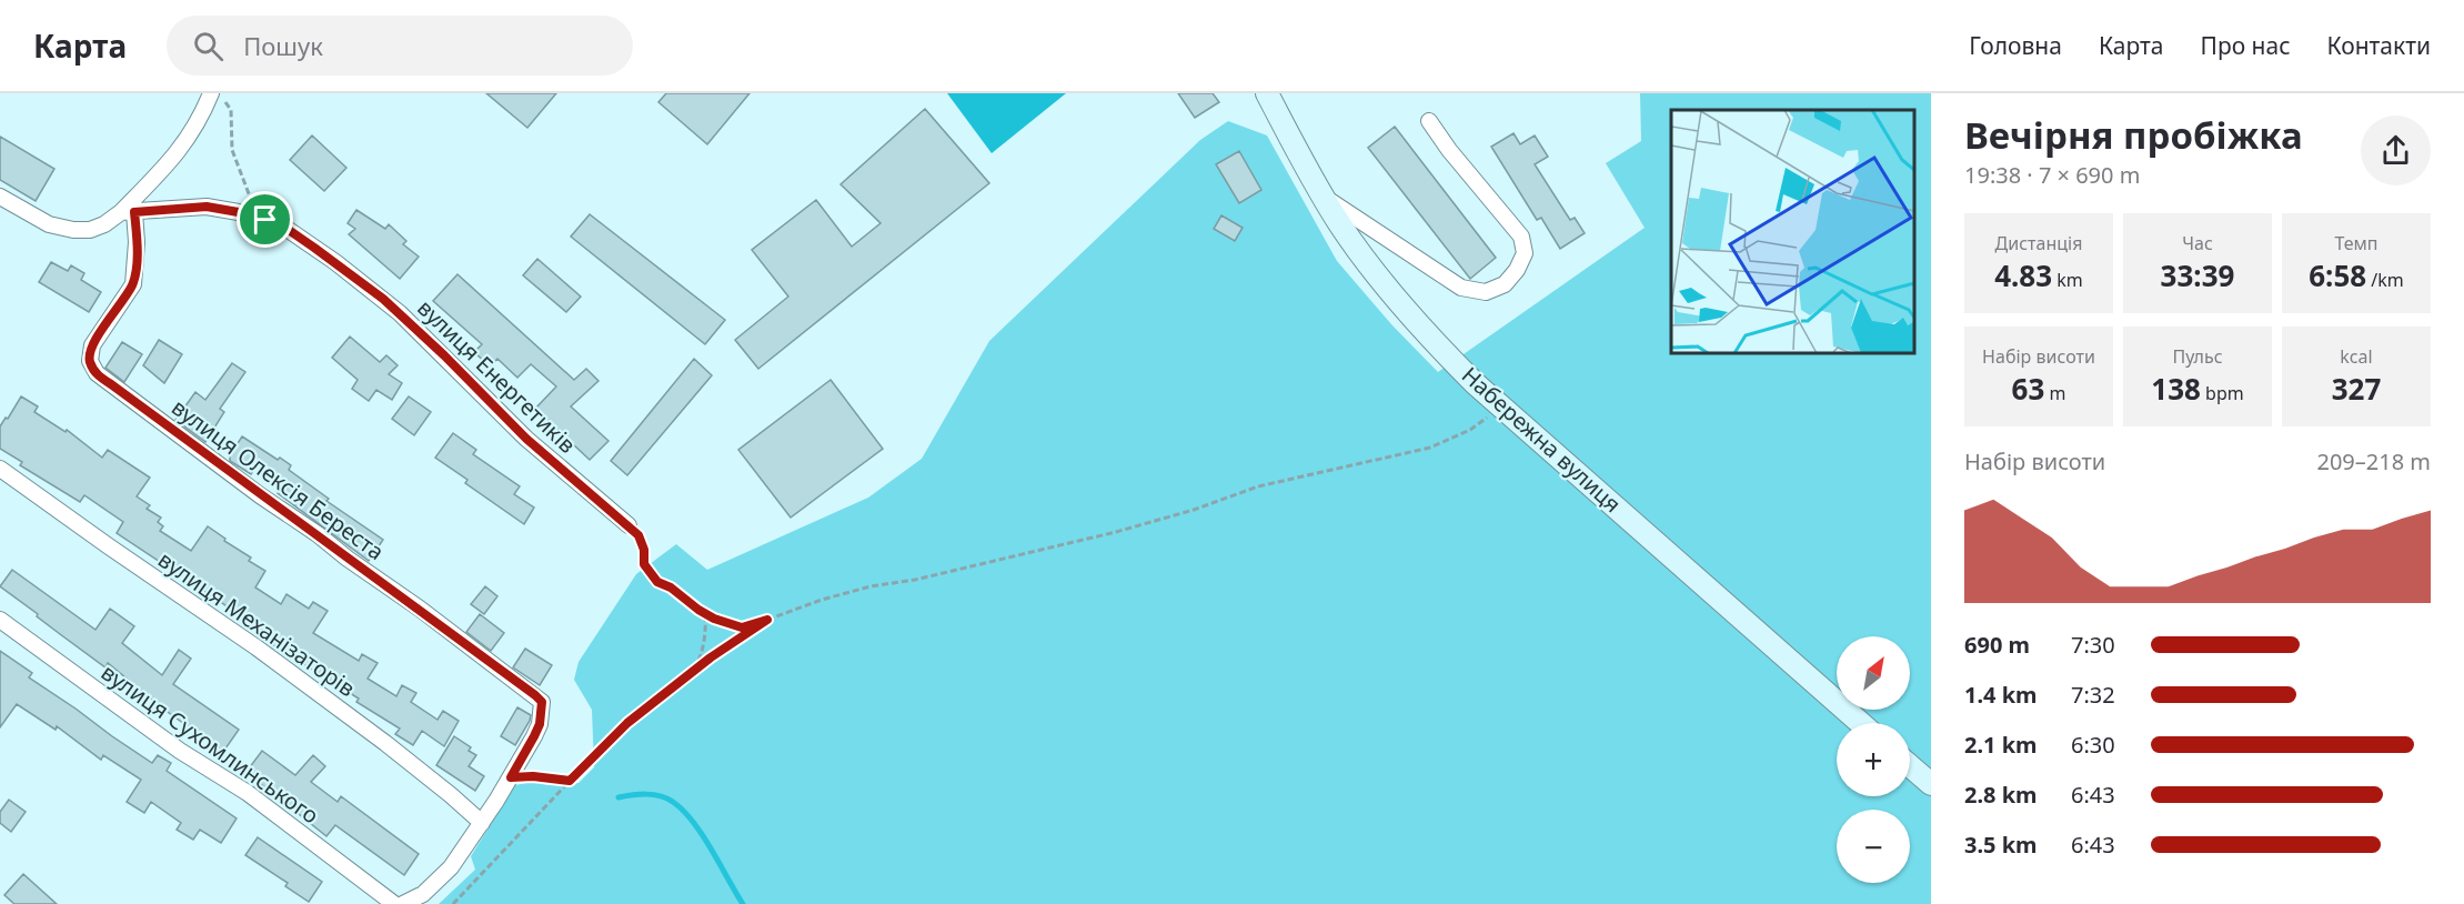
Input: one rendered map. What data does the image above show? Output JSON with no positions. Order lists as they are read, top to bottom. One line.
{"streets":{"main road":["Набережна вулиця"],"street":["вулиця Енергетиків","вулиця Олексія Береста","вулиця Механізаторів","вулиця Сухомлинського"]},"crossings":[["вулиця Енергетиків","вулиця Олексія Береста"]],"north":"top right","page":{"header":"Карта","search":"Пошук","nav":["Головна","Карта","Про нас","Контакти"],"heading":["Вечірня пробіжка","19:38 · 7 × 690 m"],"stats":[["Дистанція","4.83 km"],["Час","33:39"],["Темп","6:58 /km"],["Набір висоти","63 m"],["Пульс","138 bpm"],["kcal","327"]],"chart":["Набір висоти","209–218 m"],"list":[{"name":"690 m","note":"7:30"},{"name":"1.4 km","note":"7:32"},{"name":"2.1 km","note":"6:30"},{"name":"2.8 km","note":"6:43"},{"name":"3.5 km","note":"6:43"}],"map_buttons":["+","−"]}}
